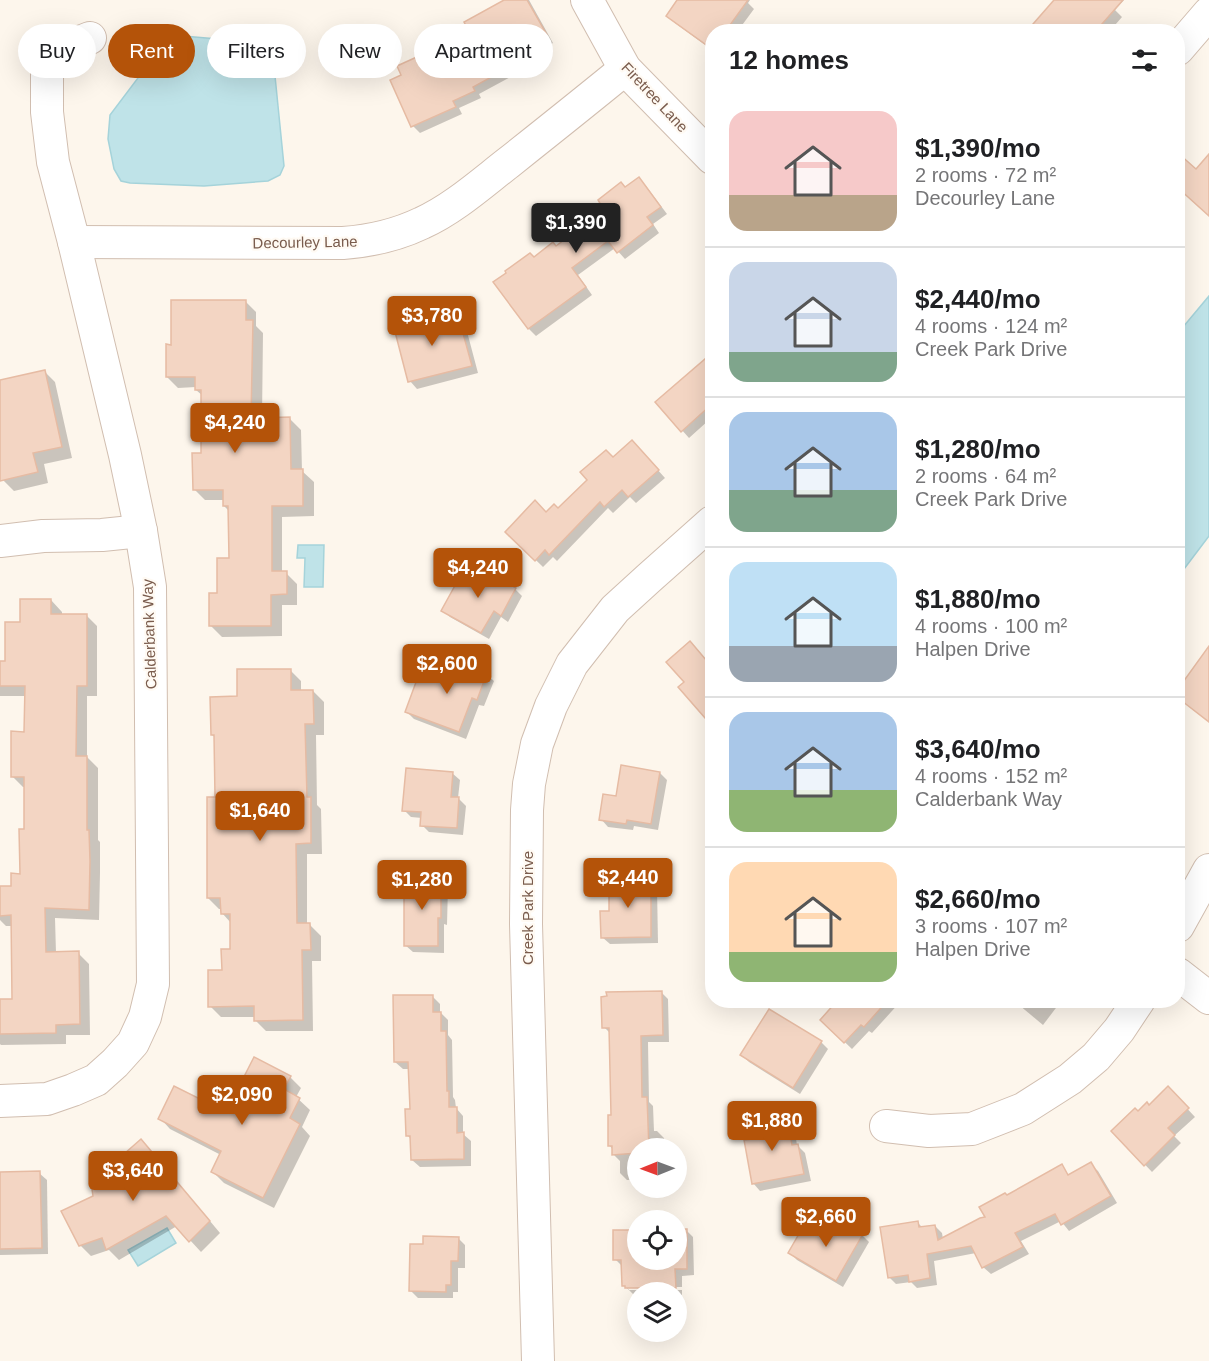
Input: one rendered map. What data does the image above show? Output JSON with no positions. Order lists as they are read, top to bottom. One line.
{"streets":{"street":["Firetree Lane","Decourley Lane","Calderbank Way","Creek Park Drive"]},"crossings":[["Firetree Lane","Decourley Lane"],["Decourley Lane","Calderbank Way"]],"north":"left","page":{"chip":["Buy","Rent","Filters","New","Apartment"],"heading":"12 homes","list":[{"name":"$1,390/mo","note":"2 rooms · 72 m² · Decourley Lane"},{"name":"$2,440/mo","note":"4 rooms · 124 m² · Creek Park Drive"},{"name":"$1,280/mo","note":"2 rooms · 64 m² · Creek Park Drive"},{"name":"$1,880/mo","note":"4 rooms · 100 m² · Halpen Drive"},{"name":"$3,640/mo","note":"4 rooms · 152 m² · Calderbank Way"},{"name":"$2,660/mo","note":"3 rooms · 107 m² · Halpen Drive"}],"price":["$1,390","$3,780","$4,240","$4,240","$2,600","$1,640","$2,440","$1,280","$2,090","$1,880","$3,640","$2,660"]}}
